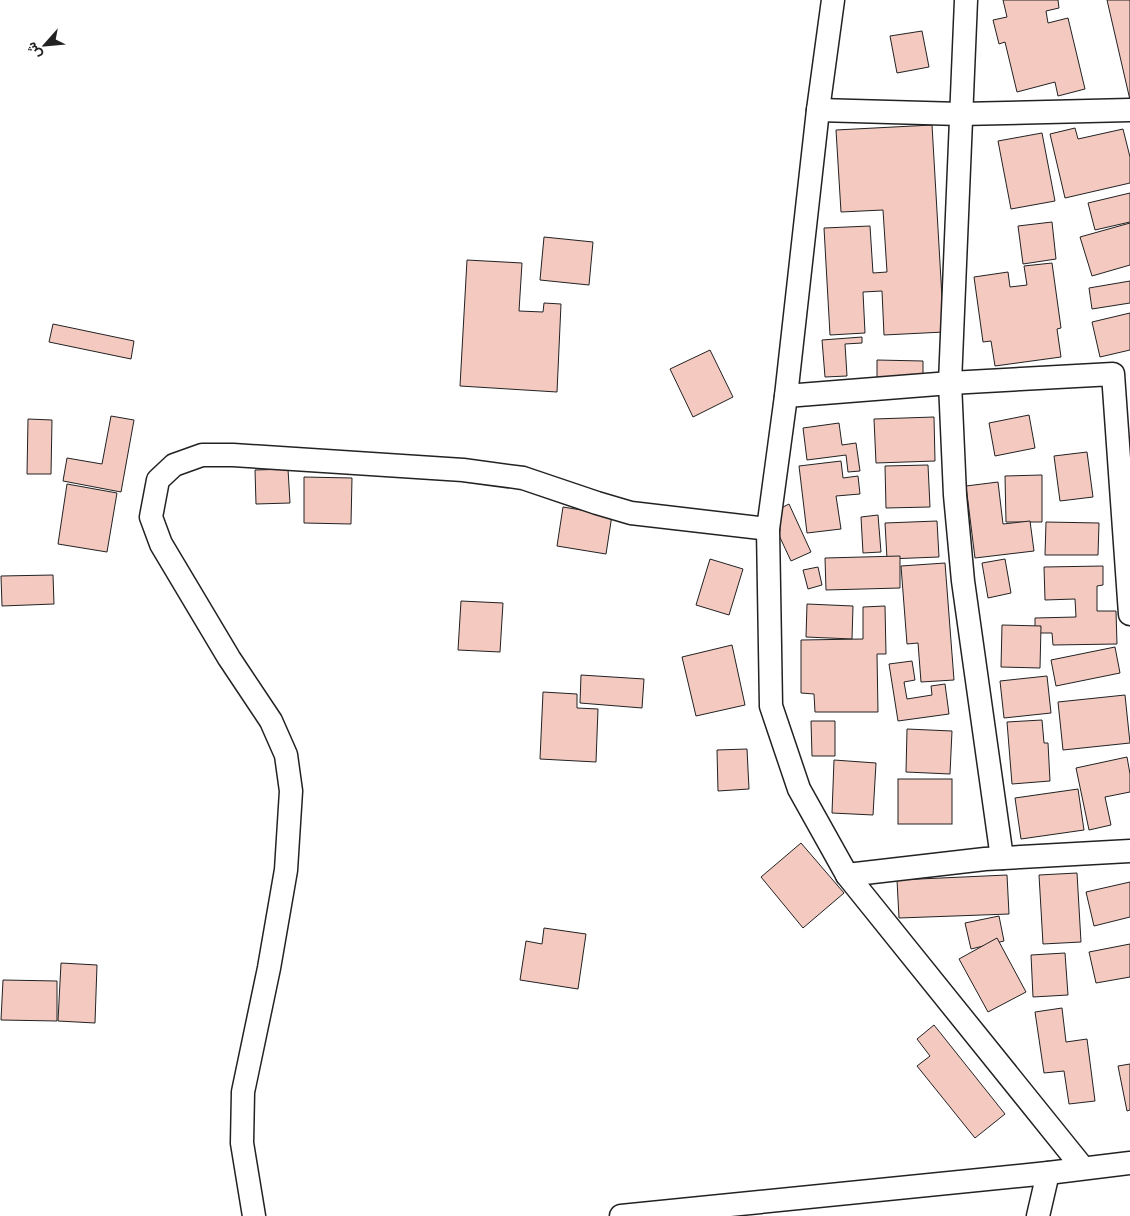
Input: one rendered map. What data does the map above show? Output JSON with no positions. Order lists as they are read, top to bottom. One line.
{"north":"bottom left"}
